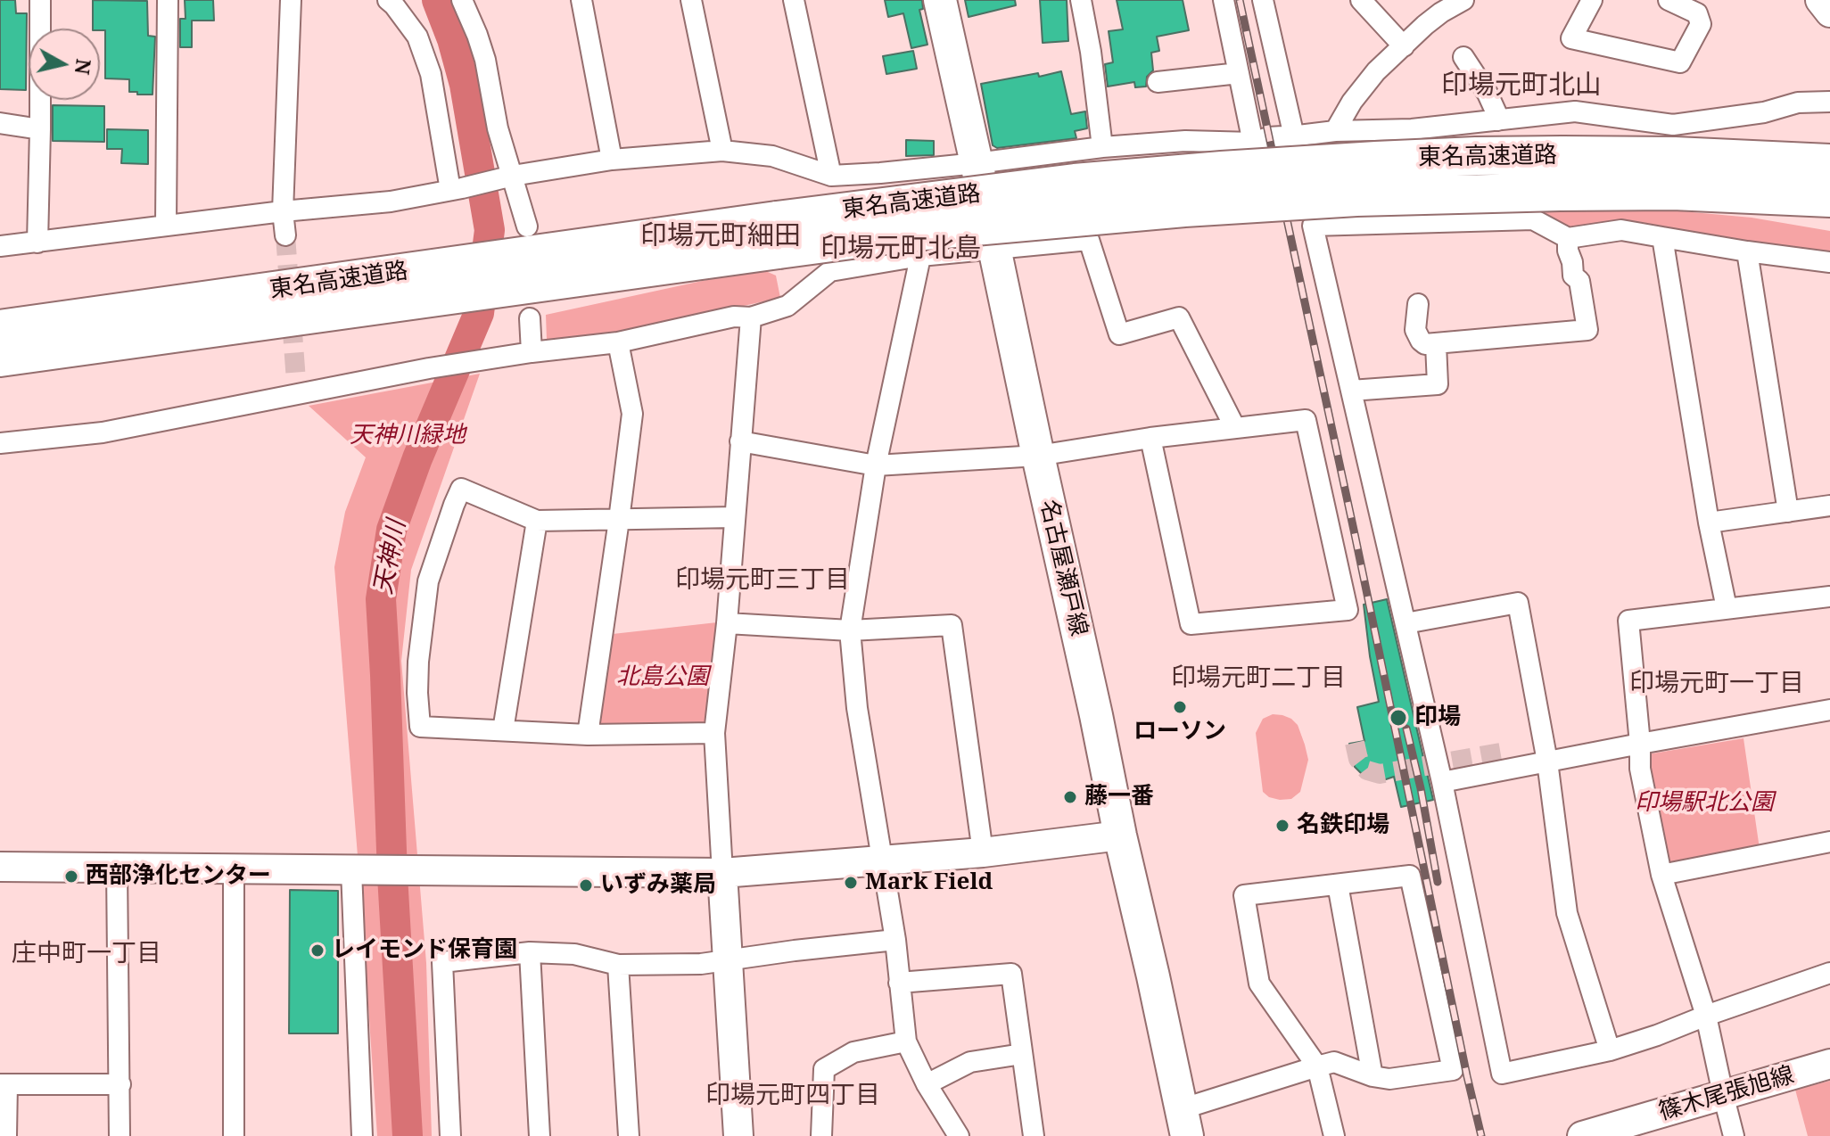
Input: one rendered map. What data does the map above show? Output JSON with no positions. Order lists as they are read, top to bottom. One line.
{"streets":{"highway":["東名高速道路"],"main road":["名古屋瀬戸線"],"street":["篠木尾張旭線"]},"districts":["印場元町北山","印場元町細田","印場元町北島","印場元町三丁目","印場元町二丁目","印場元町一丁目","庄中町一丁目","印場元町四丁目"],"water":["天神川"],"parks":["天神川緑地","北島公園","印場駅北公園"],"places":["ローソン","印場","藤一番","名鉄印場","西部浄化センター","Mark Field","いずみ薬局","レイモンド保育園"],"north":"right"}
